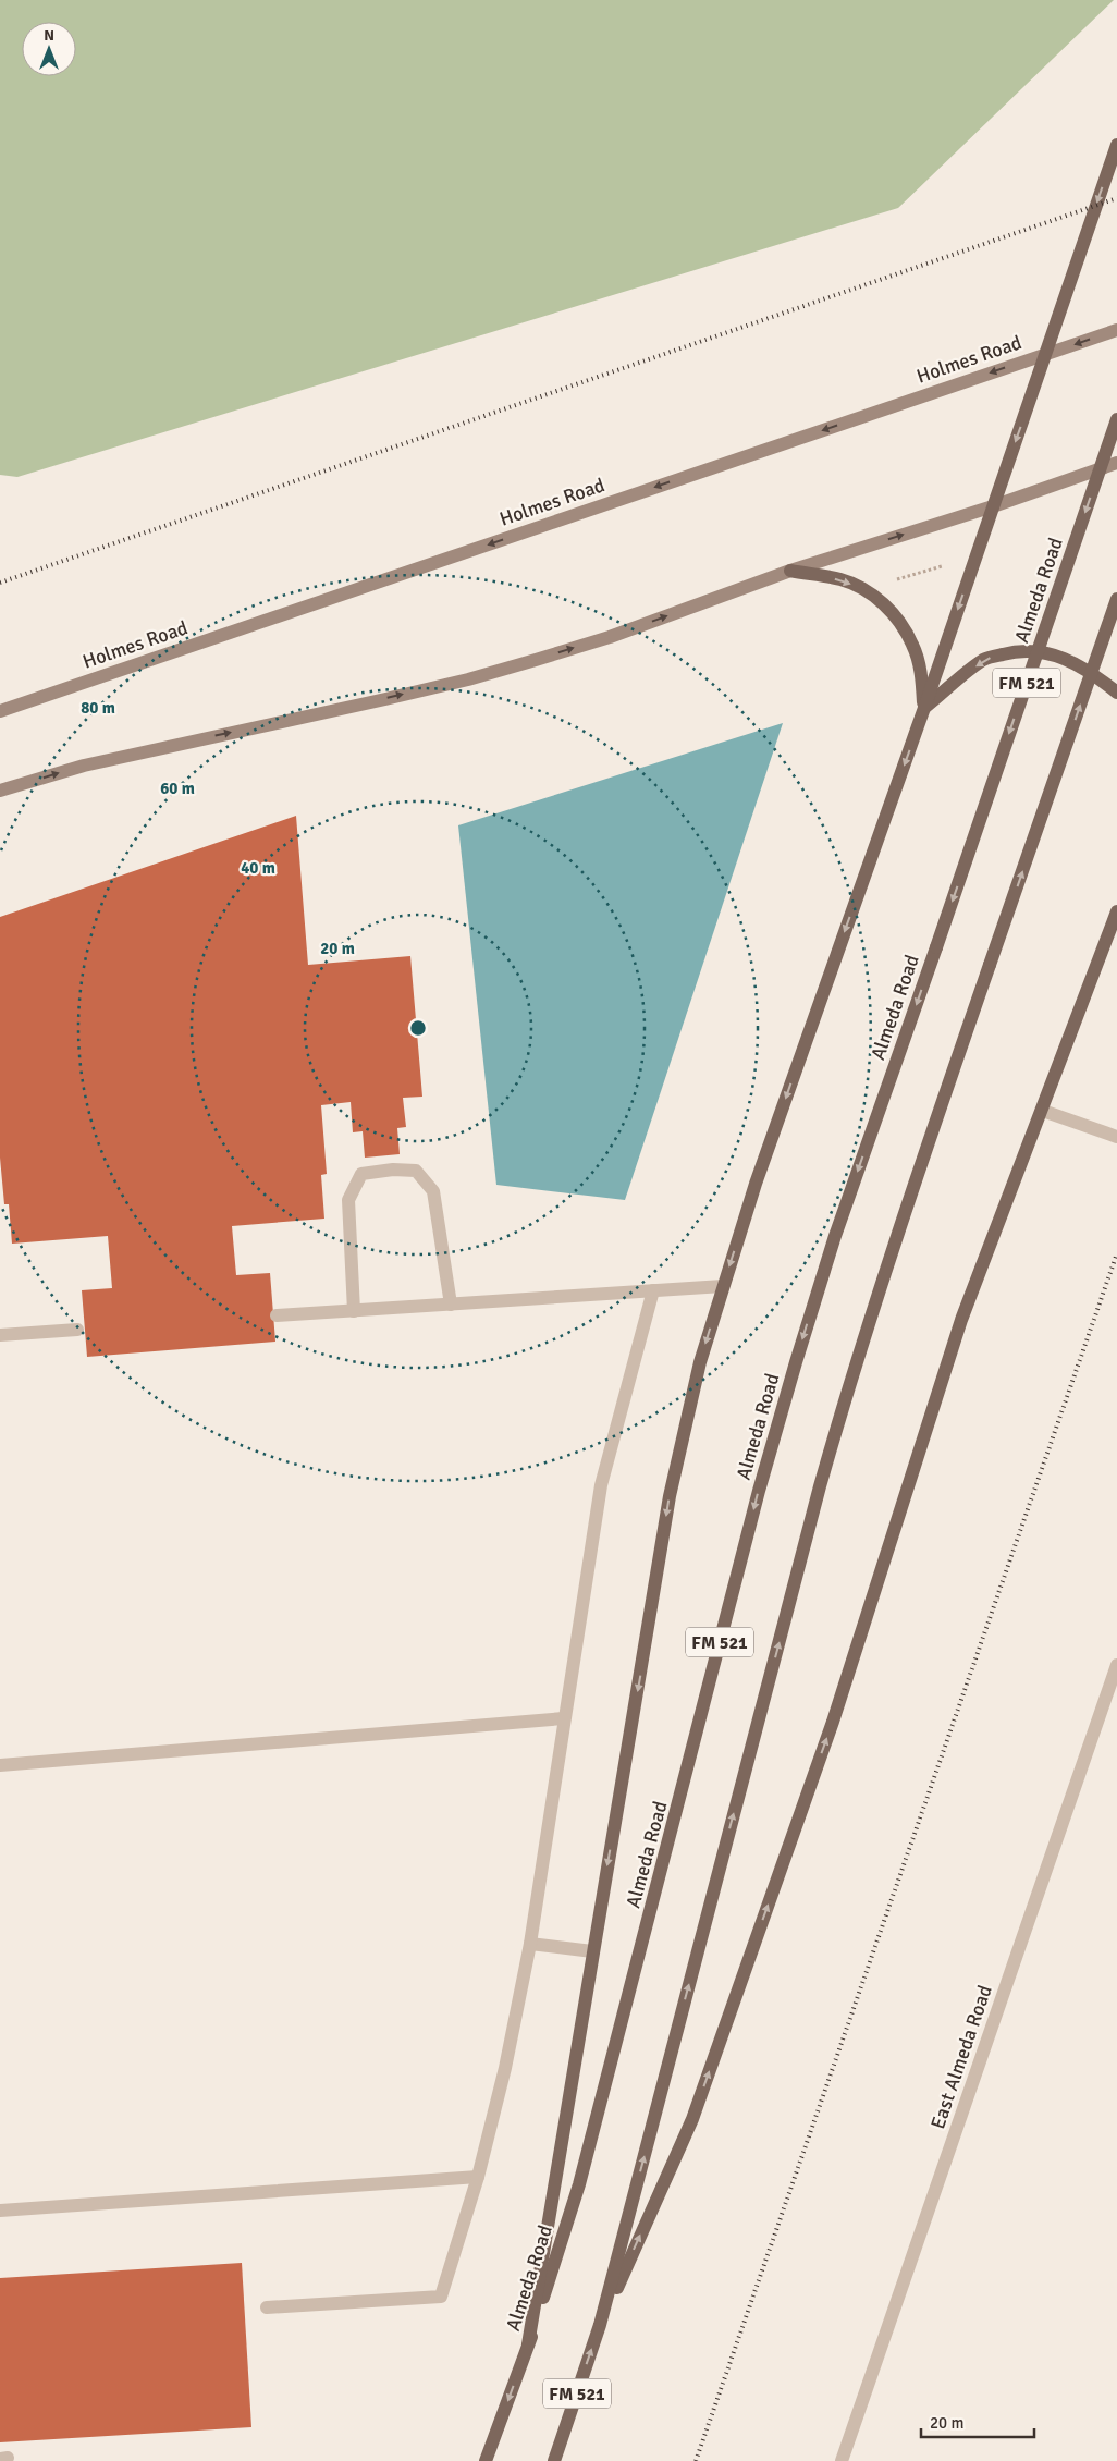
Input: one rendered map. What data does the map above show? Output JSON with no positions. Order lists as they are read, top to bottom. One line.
{"streets":{"main road":["Holmes Road","Almeda Road","FM 521"],"street":["East Almeda Road"]},"scale_bar":"20 m","north":"top","rings":["80 m","60 m","40 m","20 m"]}
